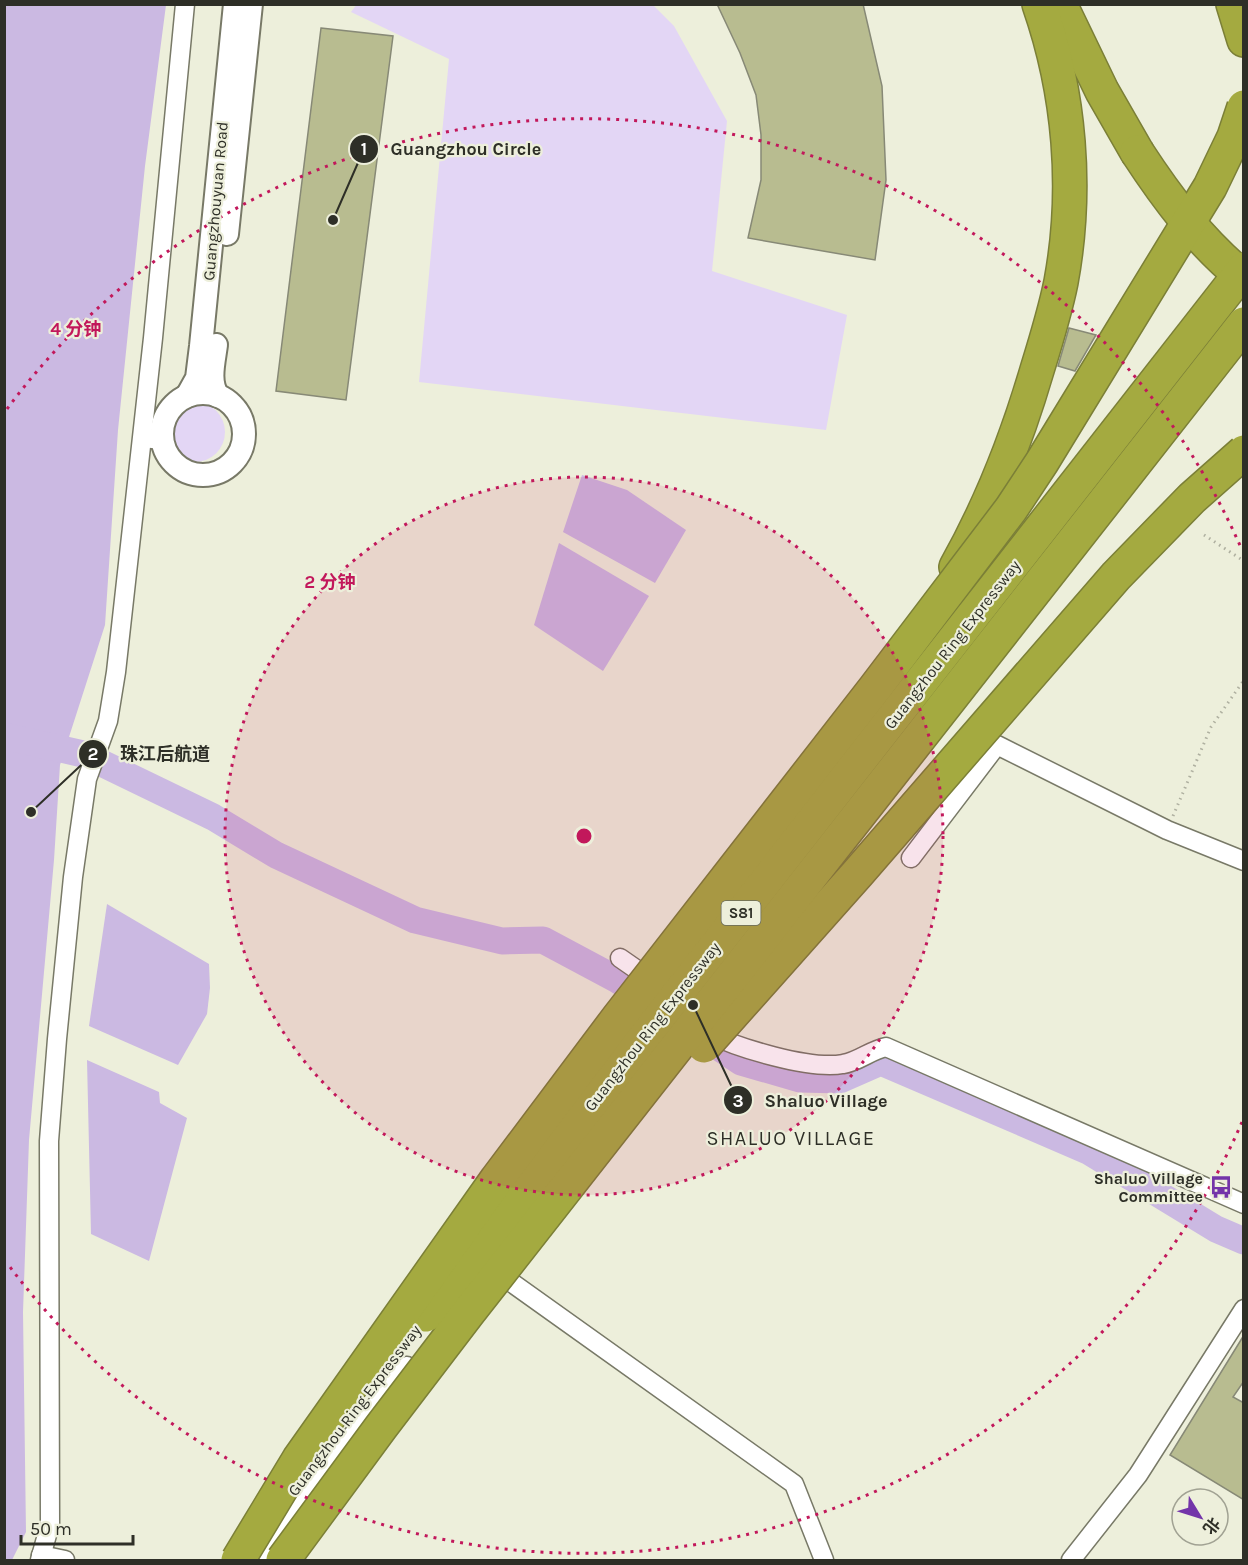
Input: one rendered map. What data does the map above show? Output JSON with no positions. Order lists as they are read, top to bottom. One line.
{"streets":{"highway":["Guangzhou Ring Expressway","S81"],"street":["Guangzhouyuan Road"]},"districts":["SHALUO VILLAGE"],"places":{"other":["Guangzhou Circle","珠江后航道","Shaluo Village"],"bus stop":["Shaluo Village Committee"]},"scale_bar":"50 m","north":"bottom right","rings":["4 分钟","2 分钟"]}
